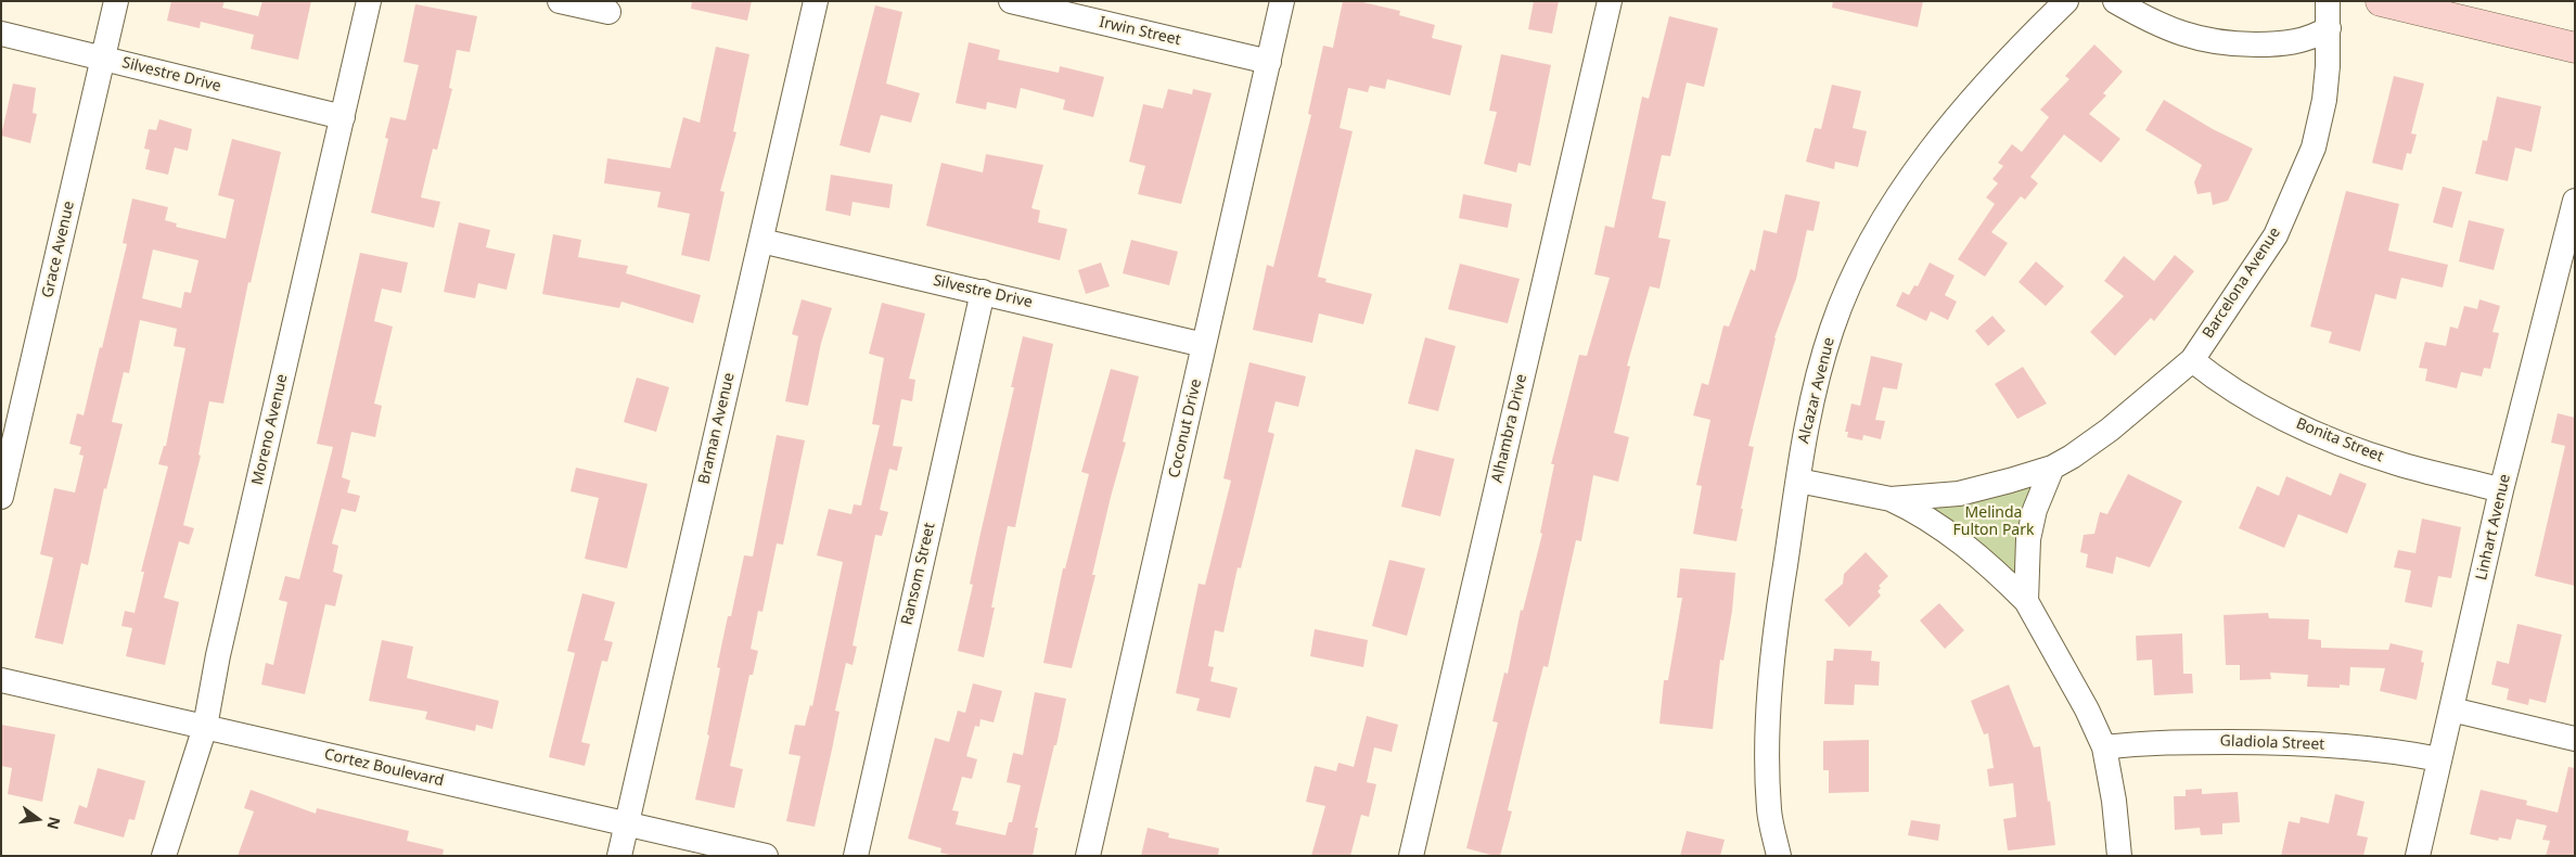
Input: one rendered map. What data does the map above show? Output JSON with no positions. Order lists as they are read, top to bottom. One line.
{"streets":{"street":["Irwin Street","Silvestre Drive","Grace Avenue","Barcelona Avenue","Alcazar Avenue","Braman Avenue","Coconut Drive","Alhambra Drive","Moreno Avenue","Bonita Street","Linhart Avenue","Ransom Street","Gladiola Street","Cortez Boulevard"]},"crossings":[["Irwin Street","Coconut Drive"],["Silvestre Drive","Grace Avenue"],["Silvestre Drive","Braman Avenue"],["Silvestre Drive","Coconut Drive"],["Silvestre Drive","Moreno Avenue"],["Silvestre Drive","Ransom Street"],["Barcelona Avenue","Alcazar Avenue"],["Barcelona Avenue","Bonita Street"],["Barcelona Avenue","Gladiola Street"],["Braman Avenue","Cortez Boulevard"],["Moreno Avenue","Cortez Boulevard"],["Bonita Street","Linhart Avenue"],["Linhart Avenue","Gladiola Street"]],"parks":["Melinda Fulton Park"],"north":"right"}
